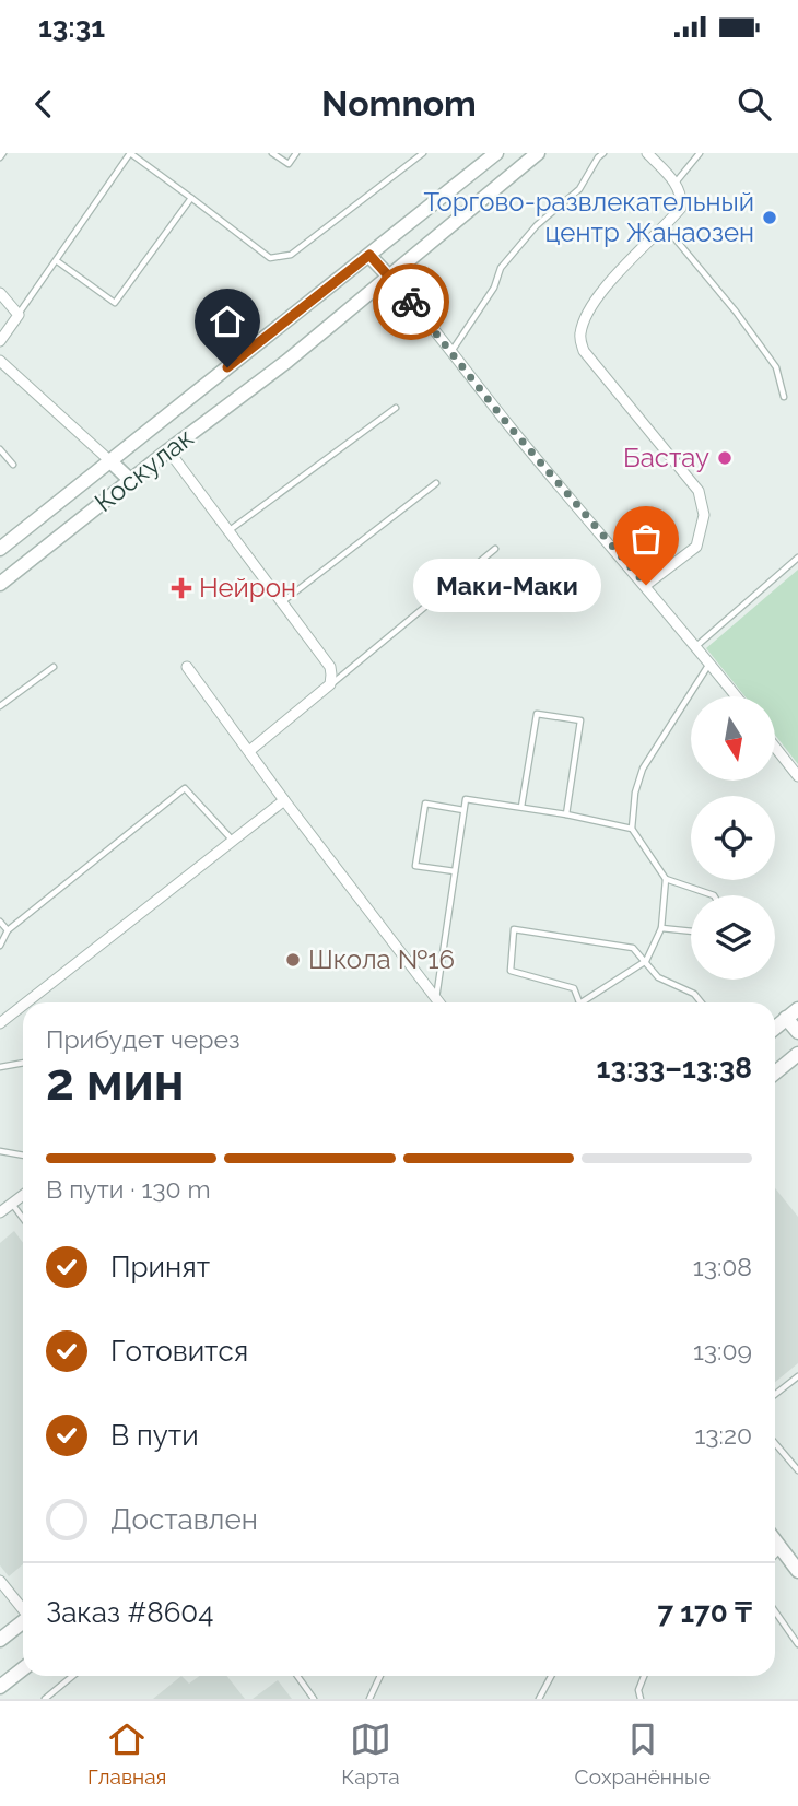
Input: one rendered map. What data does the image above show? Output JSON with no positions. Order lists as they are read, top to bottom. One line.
{"streets":{"street":["Коскулак"]},"places":{"other":["Торгово-развлекательный центр Жанаозен","Бастау","Маки-Маки","Школа №16"],"health":["Нейрон"]},"north":"bottom","page":{"status":"13:31","header":"Nomnom","bubble":"Маки-Маки","heading":["2 мин","Прибудет через","13:33–13:38"],"panel":["Заказ #8604","7 170 ₸"],"bar":"В пути · 130 m","list":[["Принят","13:08"],["Готовится","13:09"],["В пути","13:20"],"Доставлен"],"tabs":["Главная","Карта","Сохранённые"]}}
